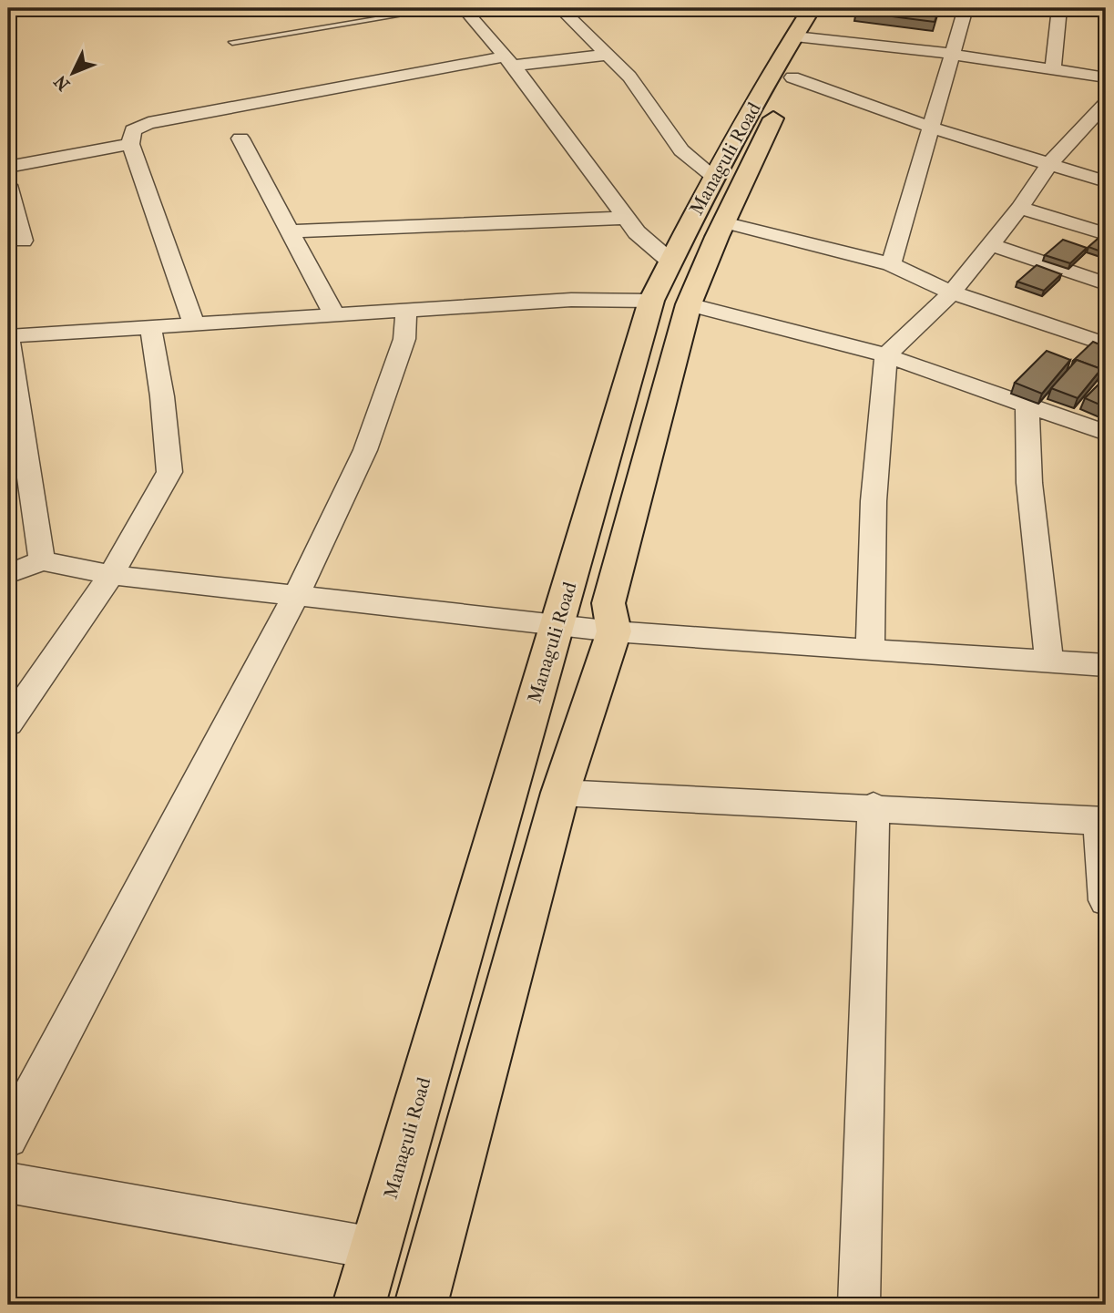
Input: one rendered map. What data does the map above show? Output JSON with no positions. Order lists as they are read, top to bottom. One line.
{"streets":{"main road":["Managuli Road"]},"north":"bottom left"}
